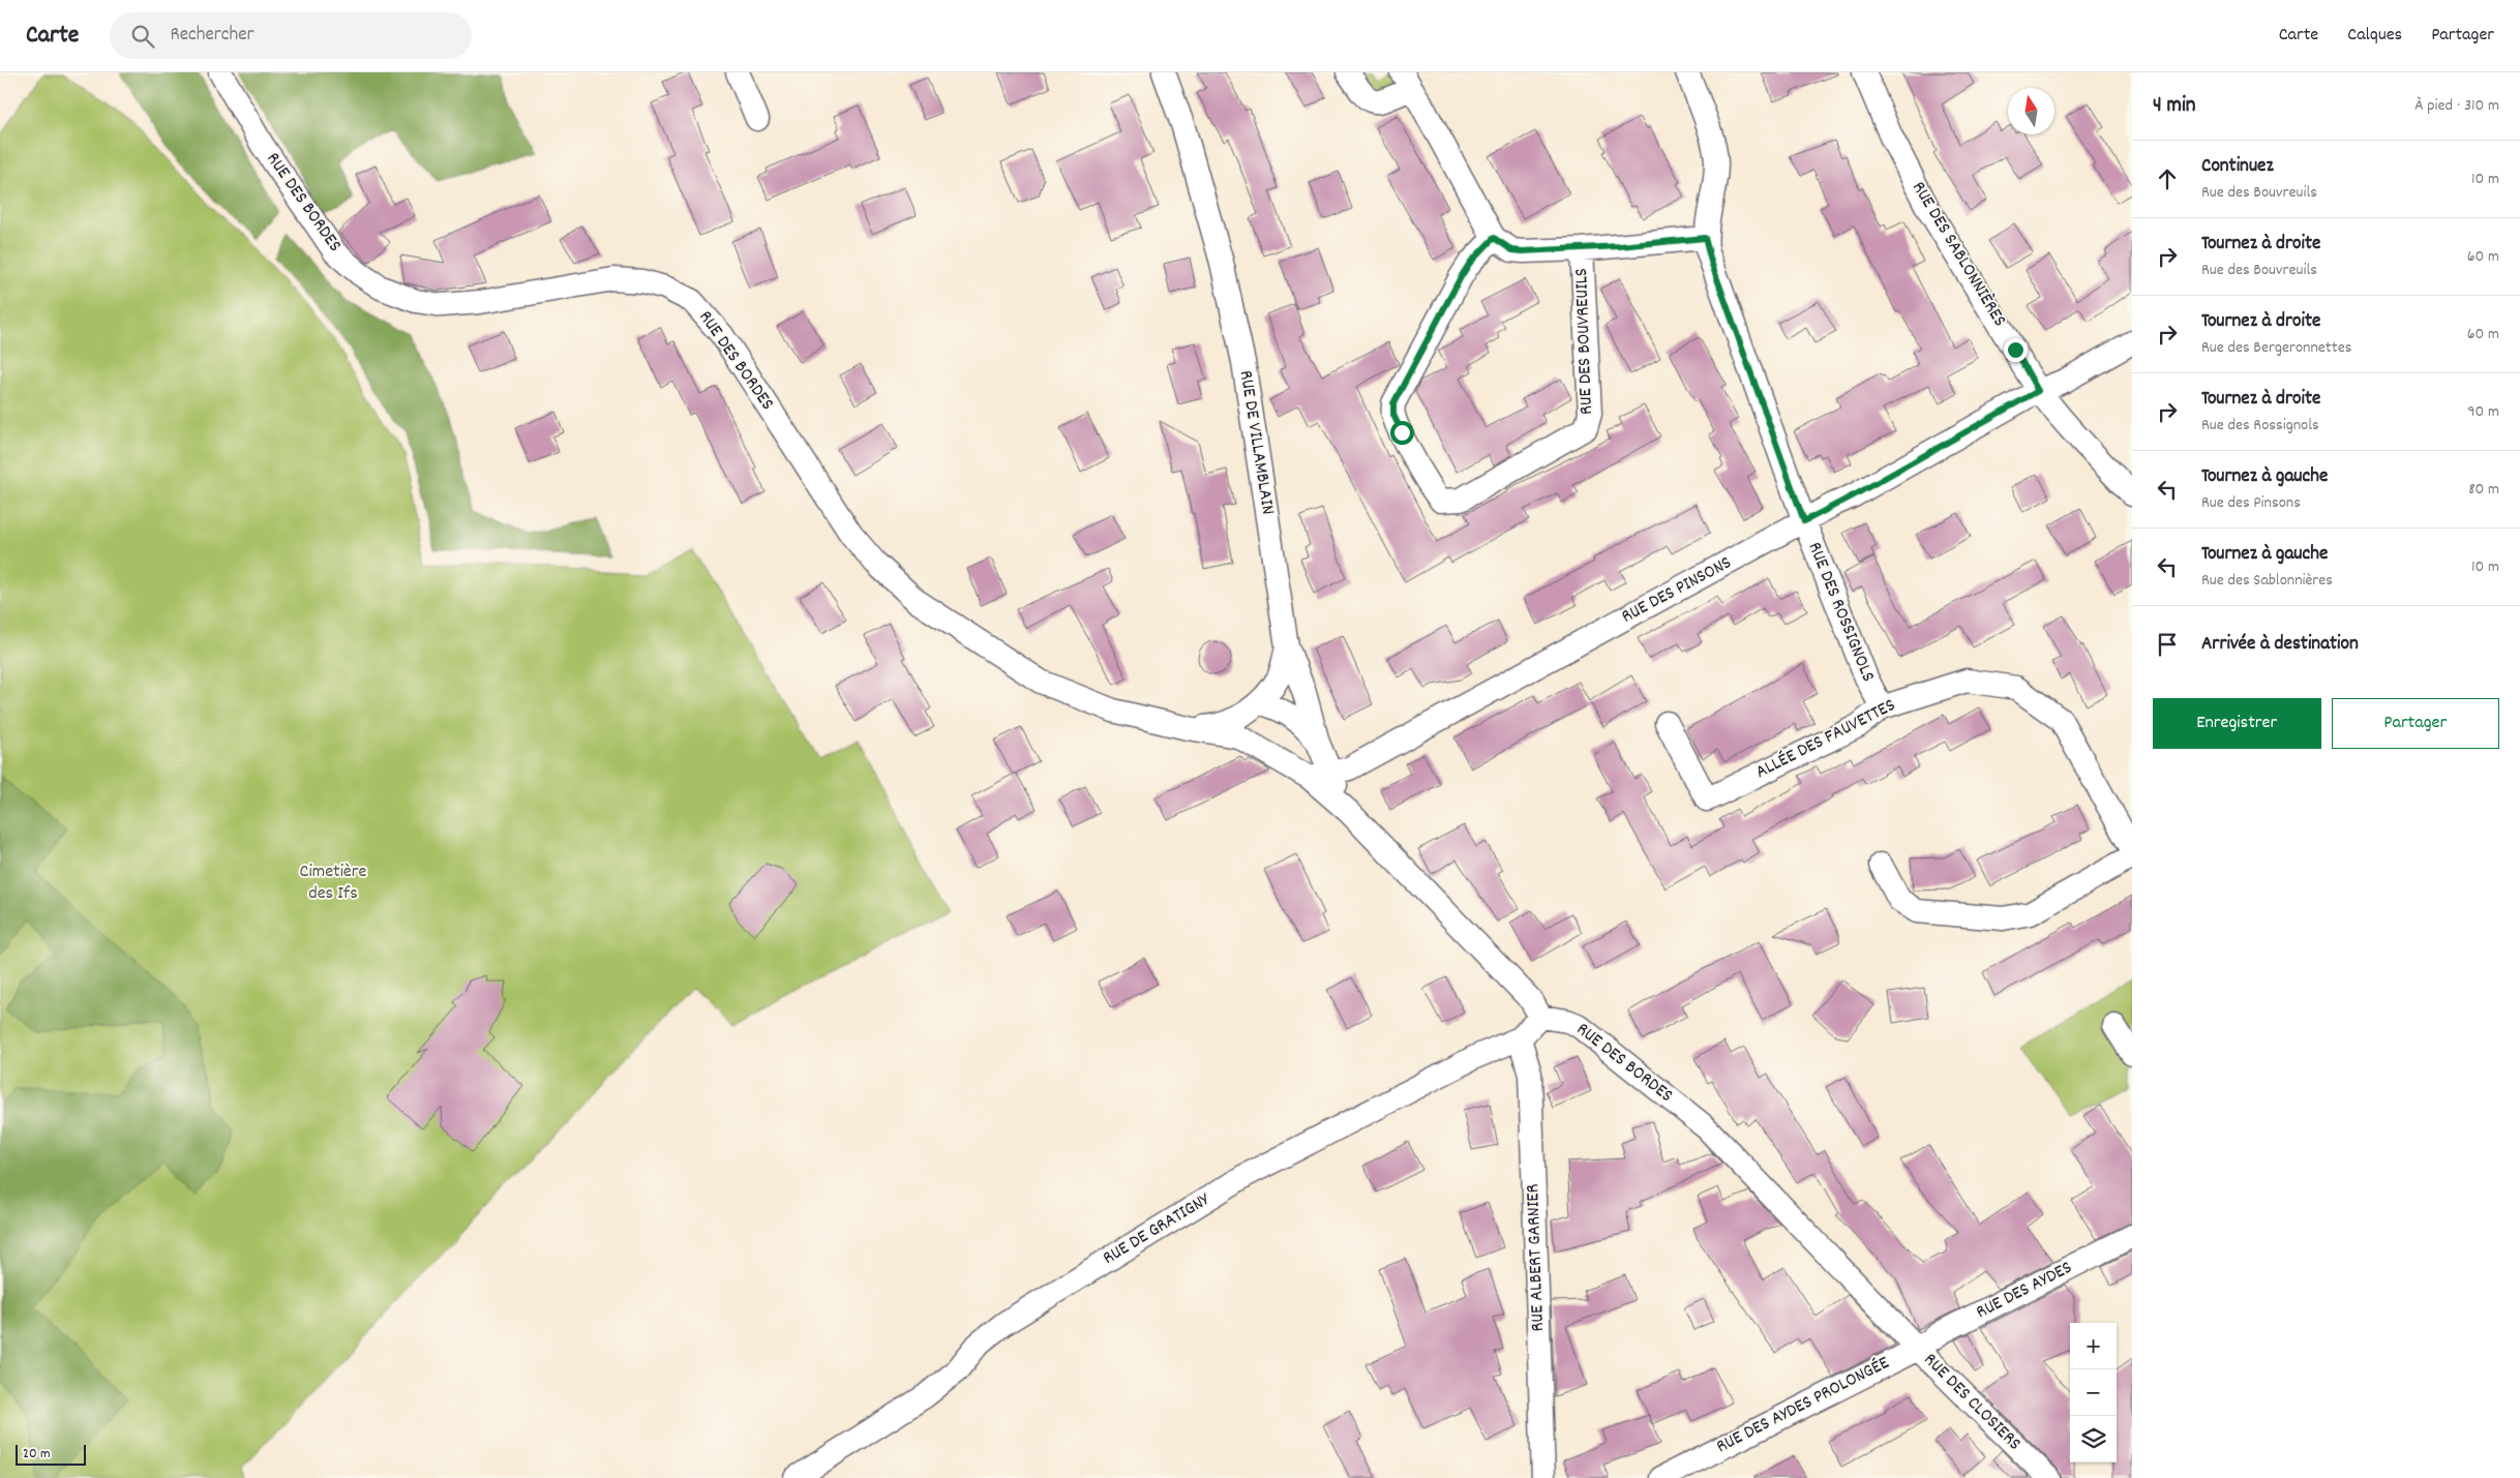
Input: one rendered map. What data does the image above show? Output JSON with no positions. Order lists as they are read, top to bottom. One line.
{"streets":{"street":["RUE DES BORDES","RUE DES SABLONNIÈRES","RUE DES BOUVREUILS","RUE DE VILLAMBLAIN","RUE DES PINSONS","RUE DES ROSSIGNOLS","ALLÉE DES FAUVETTES","RUE DE GRATIGNY","RUE ALBERT GARNIER","RUE DES AYDES","RUE DES CLOSIERS","RUE DES AYDES PROLONGÉE"]},"crossings":[["RUE DES BORDES","RUE DE VILLAMBLAIN"],["RUE DES BORDES","RUE DES PINSONS"],["RUE DES BORDES","RUE DE GRATIGNY"],["RUE DES BORDES","RUE DES AYDES"],["RUE DES BORDES","RUE DES CLOSIERS"],["RUE DES BORDES","RUE DES AYDES PROLONGÉE"],["RUE DES SABLONNIÈRES","RUE DES PINSONS"],["RUE DE VILLAMBLAIN","RUE DES PINSONS"],["RUE DE VILLAMBLAIN","RUE DE GRATIGNY"],["RUE DES PINSONS","RUE DES ROSSIGNOLS"],["RUE DES ROSSIGNOLS","ALLÉE DES FAUVETTES"],["RUE DE GRATIGNY","RUE ALBERT GARNIER"],["RUE DES AYDES","RUE DES CLOSIERS"],["RUE DES AYDES","RUE DES AYDES PROLONGÉE"],["RUE DES CLOSIERS","RUE DES AYDES PROLONGÉE"]],"parks":["Cimetière des Ifs"],"scale_bar":"20 m","north":"top","page":{"header":"Carte","search":"Rechercher","nav":["Carte","Calques","Partager"],"heading":["4 min","À pied · 310 m"],"list":[["Continuez","Rue des Bouvreuils","10 m"],["Tournez à droite","Rue des Bouvreuils","60 m"],["Tournez à droite","Rue des Bergeronnettes","60 m"],["Tournez à droite","Rue des Rossignols","90 m"],["Tournez à gauche","Rue des Pinsons","80 m"],["Tournez à gauche","Rue des Sablonnières","10 m"],"Arrivée à destination"],"buttons":["Enregistrer","Partager"],"map_buttons":["+","−"],"scale":"20 m"}}
